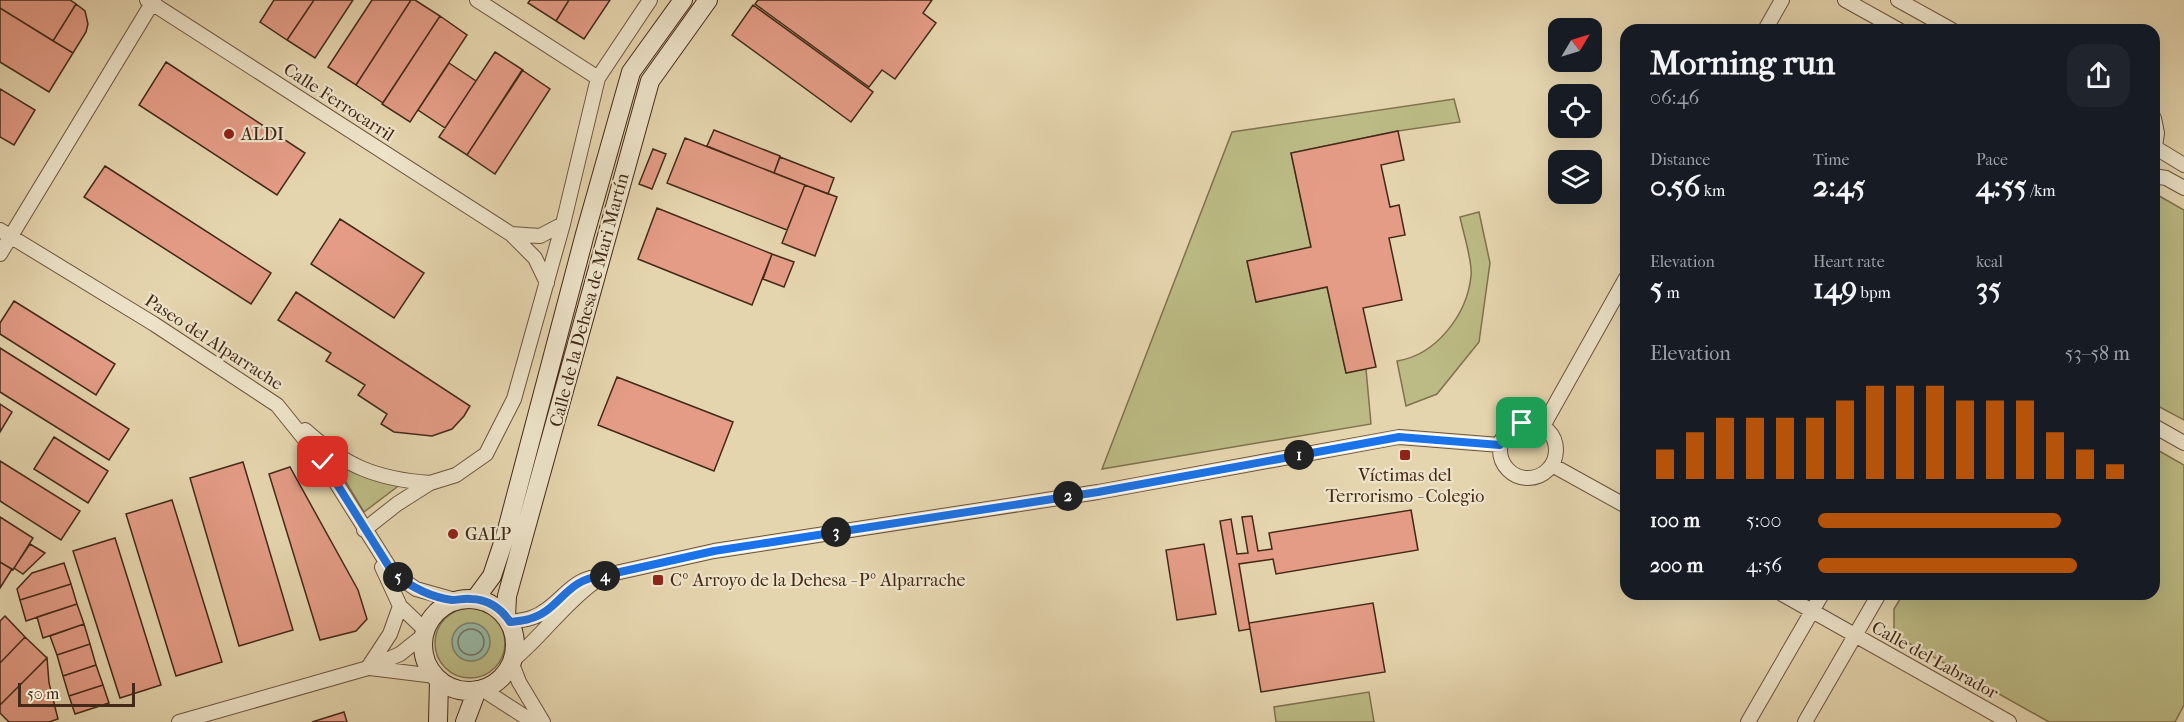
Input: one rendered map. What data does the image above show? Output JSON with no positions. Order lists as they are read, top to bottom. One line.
{"streets":{"street":["Calle Ferrocarril","Calle de la Dehesa de Mari Martín","Paseo del Alparrache","Calle del Labrador"]},"crossings":[["Calle de la Dehesa de Mari Martín","Paseo del Alparrache"]],"places":{"other":["ALDI","GALP"],"transit":["Víctimas del Terrorismo - Colegio","Cº Arroyo de la Dehesa - Pº Alparrache"]},"scale_bar":"50 m","north":"top right","page":{"heading":["Morning run","06:46"],"stats":[["Distance","0.56 km"],["Time","2:45"],["Pace","4:55 /km"],["Elevation","5 m"],["Heart rate","149 bpm"],["kcal","35"]],"chart":["Elevation","53–58 m"],"pins":["1","2","3","4","5"],"list":[{"name":"100 m","note":"5:00"},{"name":"200 m","note":"4:56"}],"scale":"50 m"}}
